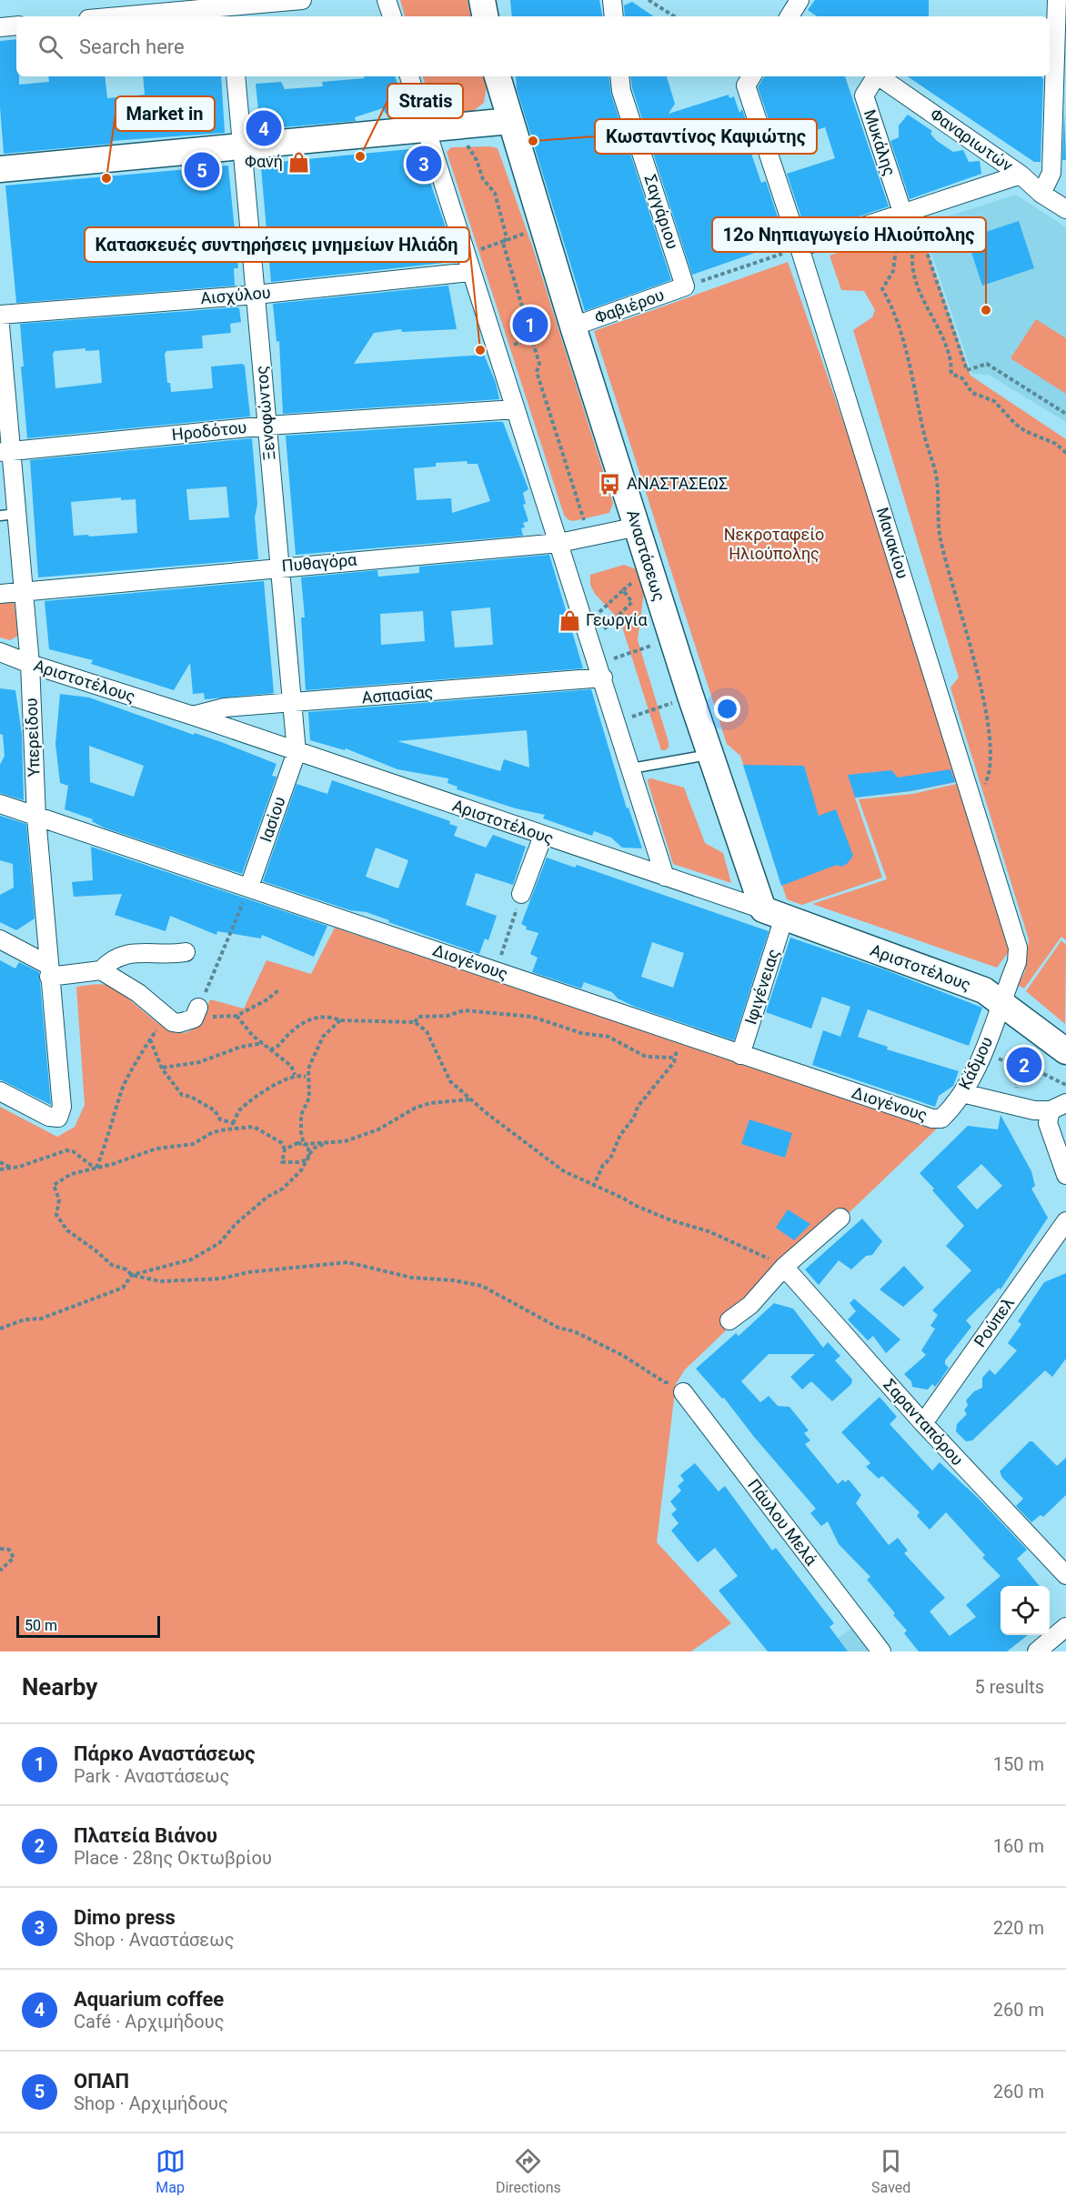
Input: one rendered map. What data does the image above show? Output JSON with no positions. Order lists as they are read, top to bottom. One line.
{"streets":{"street":["Φαναριωτών","Μυκάλης","Σαγγάριου","Αισχύλου","Φαβιέρου","Ξενοφώντος","Ηροδότου","Μανακίου","Αναστάσεως","Πυθαγόρα","Αριστοτέλους","Ασπασίας","Υπερείδου","Ιασίου","Διογένους","Ιφιγένειας","Κάδμου","Ρούπελ","Σαρανταπόρου","Πάυλου Μελά"]},"crossings":[["Σαγγάριου","Φαβιέρου"],["Αισχύλου","Ξενοφώντος"],["Φαβιέρου","Αναστάσεως"],["Ξενοφώντος","Ηροδότου"],["Ξενοφώντος","Πυθαγόρα"],["Ξενοφώντος","Αριστοτέλους"],["Ξενοφώντος","Ασπασίας"],["Ξενοφώντος","Ιασίου"],["Ηροδότου","Υπερείδου"],["Μανακίου","Αριστοτέλους"],["Μανακίου","Κάδμου"],["Αναστάσεως","Πυθαγόρα"],["Αναστάσεως","Αριστοτέλους"],["Αναστάσεως","Ιφιγένειας"],["Πυθαγόρα","Υπερείδου"],["Αριστοτέλους","Ασπασίας"],["Αριστοτέλους","Υπερείδου"],["Αριστοτέλους","Ιασίου"],["Αριστοτέλους","Ιφιγένειας"],["Αριστοτέλους","Κάδμου"],["Υπερείδου","Διογένους"],["Ιασίου","Διογένους"],["Διογένους","Ιφιγένειας"],["Διογένους","Κάδμου"],["Ρούπελ","Σαρανταπόρου"]],"parks":["Νεκροταφείο Ηλιούπολης"],"places":{"other":["Κωσταντίνος Καψιώτης","Stratis","Market in","12ο Νηπιαγωγείο Ηλιούπολης","Κατασκευές συντηρήσεις μνημείων Ηλιάδη"],"shop":["Φανή","Γεωργία"],"bus stop":["ΑΝΑΣΤΑΣΕΩΣ"]},"scale_bar":"50 m","page":{"search":"Search here","pins":["4","3","5","1","2"],"scale":"50 m","heading":["Nearby","5 results"],"list":[{"mark":"1","name":"Πάρκο Αναστάσεως","note":"Park · Αναστάσεως","value":"150 m"},{"mark":"2","name":"Πλατεία Βιάνου","note":"Place · 28ης Οκτωβρίου","value":"160 m"},{"mark":"3","name":"Dimo press","note":"Shop · Αναστάσεως","value":"220 m"},{"mark":"4","name":"Aquarium coffee","note":"Café · Αρχιμήδους","value":"260 m"},{"mark":"5","name":"ΟΠΑΠ","note":"Shop · Αρχιμήδους","value":"260 m"}],"nav":["Map","Directions","Saved"]}}
